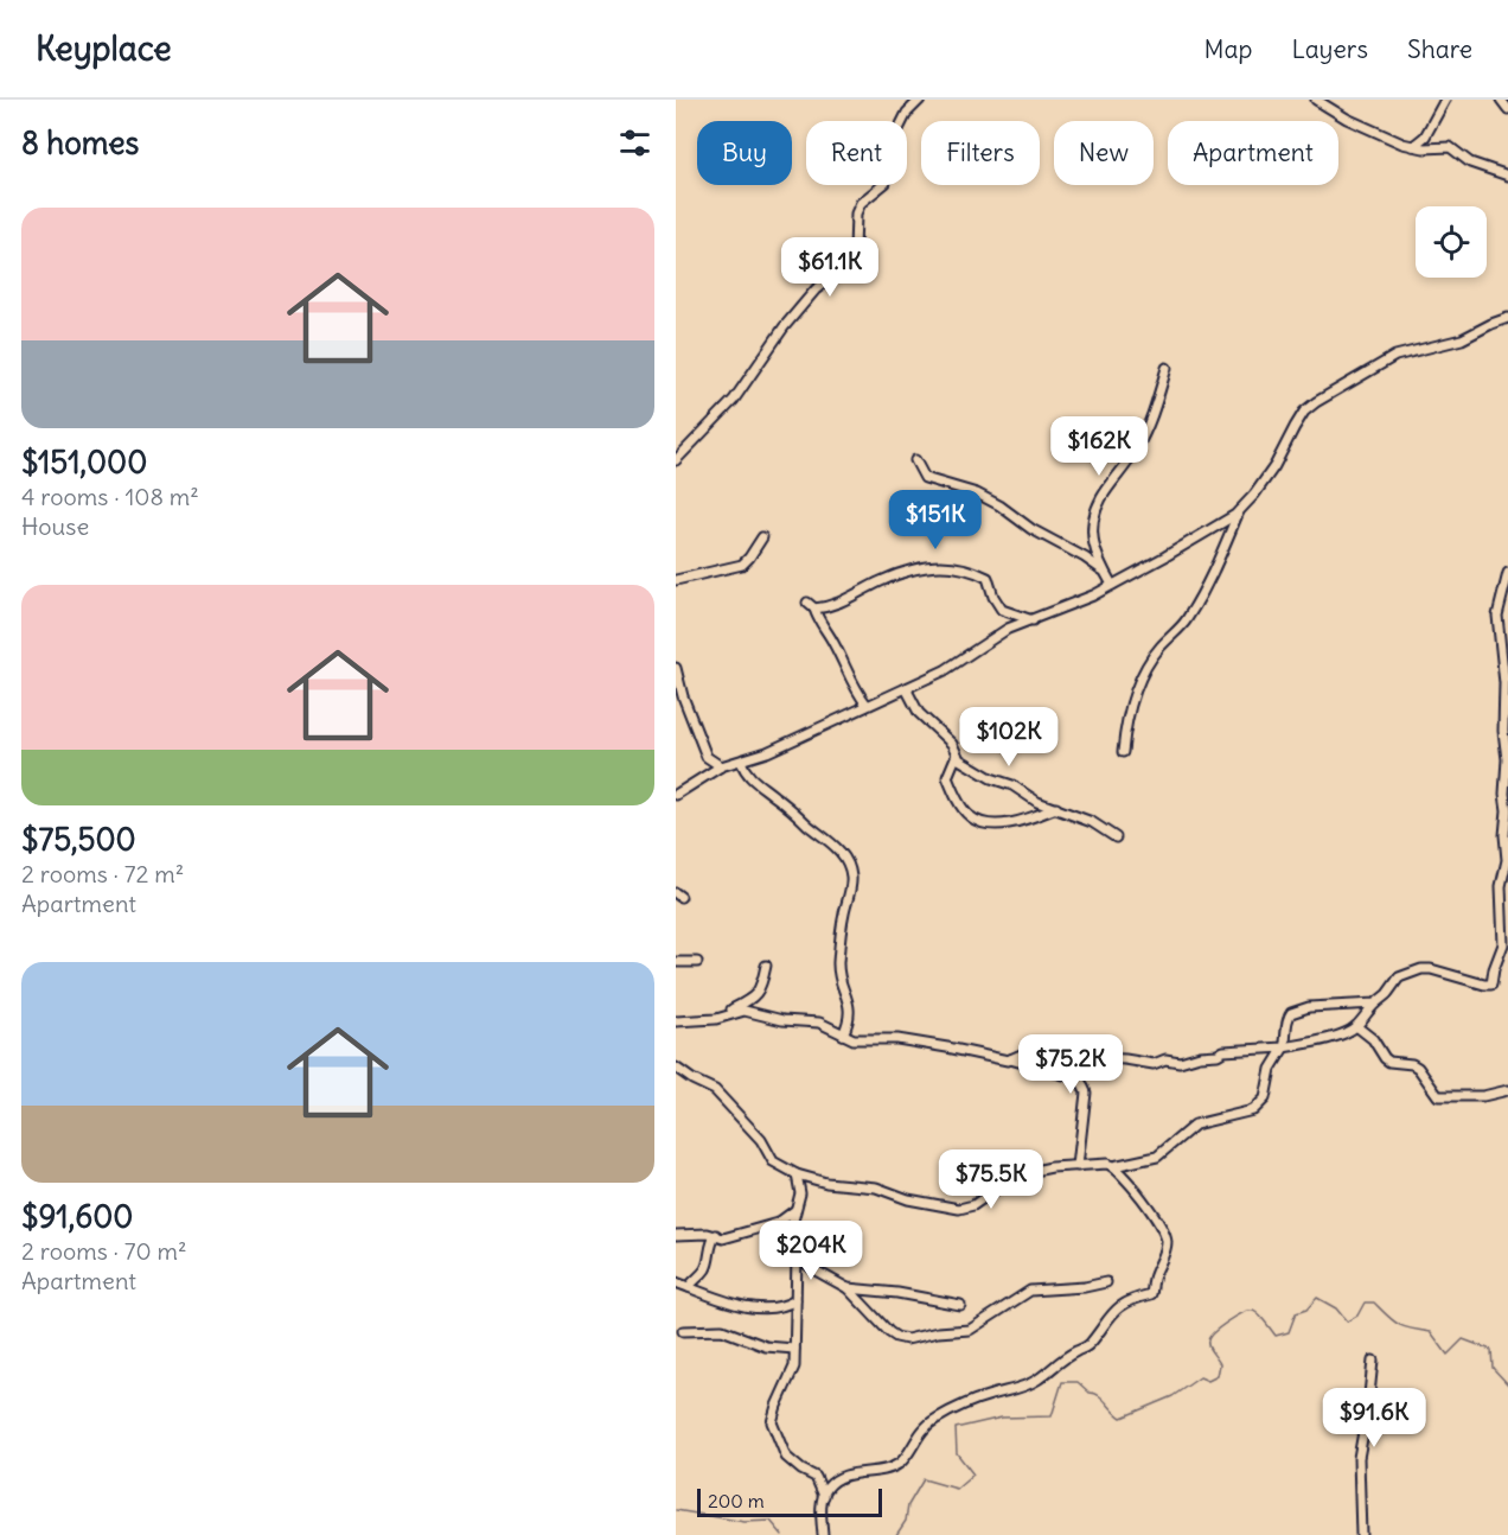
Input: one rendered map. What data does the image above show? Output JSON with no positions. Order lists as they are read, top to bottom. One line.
{"scale_bar":"200 m","page":{"header":"Keyplace","nav":["Map","Layers","Share"],"heading":"8 homes","chip":["Buy","Rent","Filters","New","Apartment"],"list":[{"name":"$151,000","note":"4 rooms · 108 m² · House"},{"name":"$75,500","note":"2 rooms · 72 m² · Apartment"},{"name":"$91,600","note":"2 rooms · 70 m² · Apartment"}],"price":["$61.1K","$162K","$151K","$102K","$75.2K","$75.5K","$204K","$91.6K"],"scale":"200 m"}}
